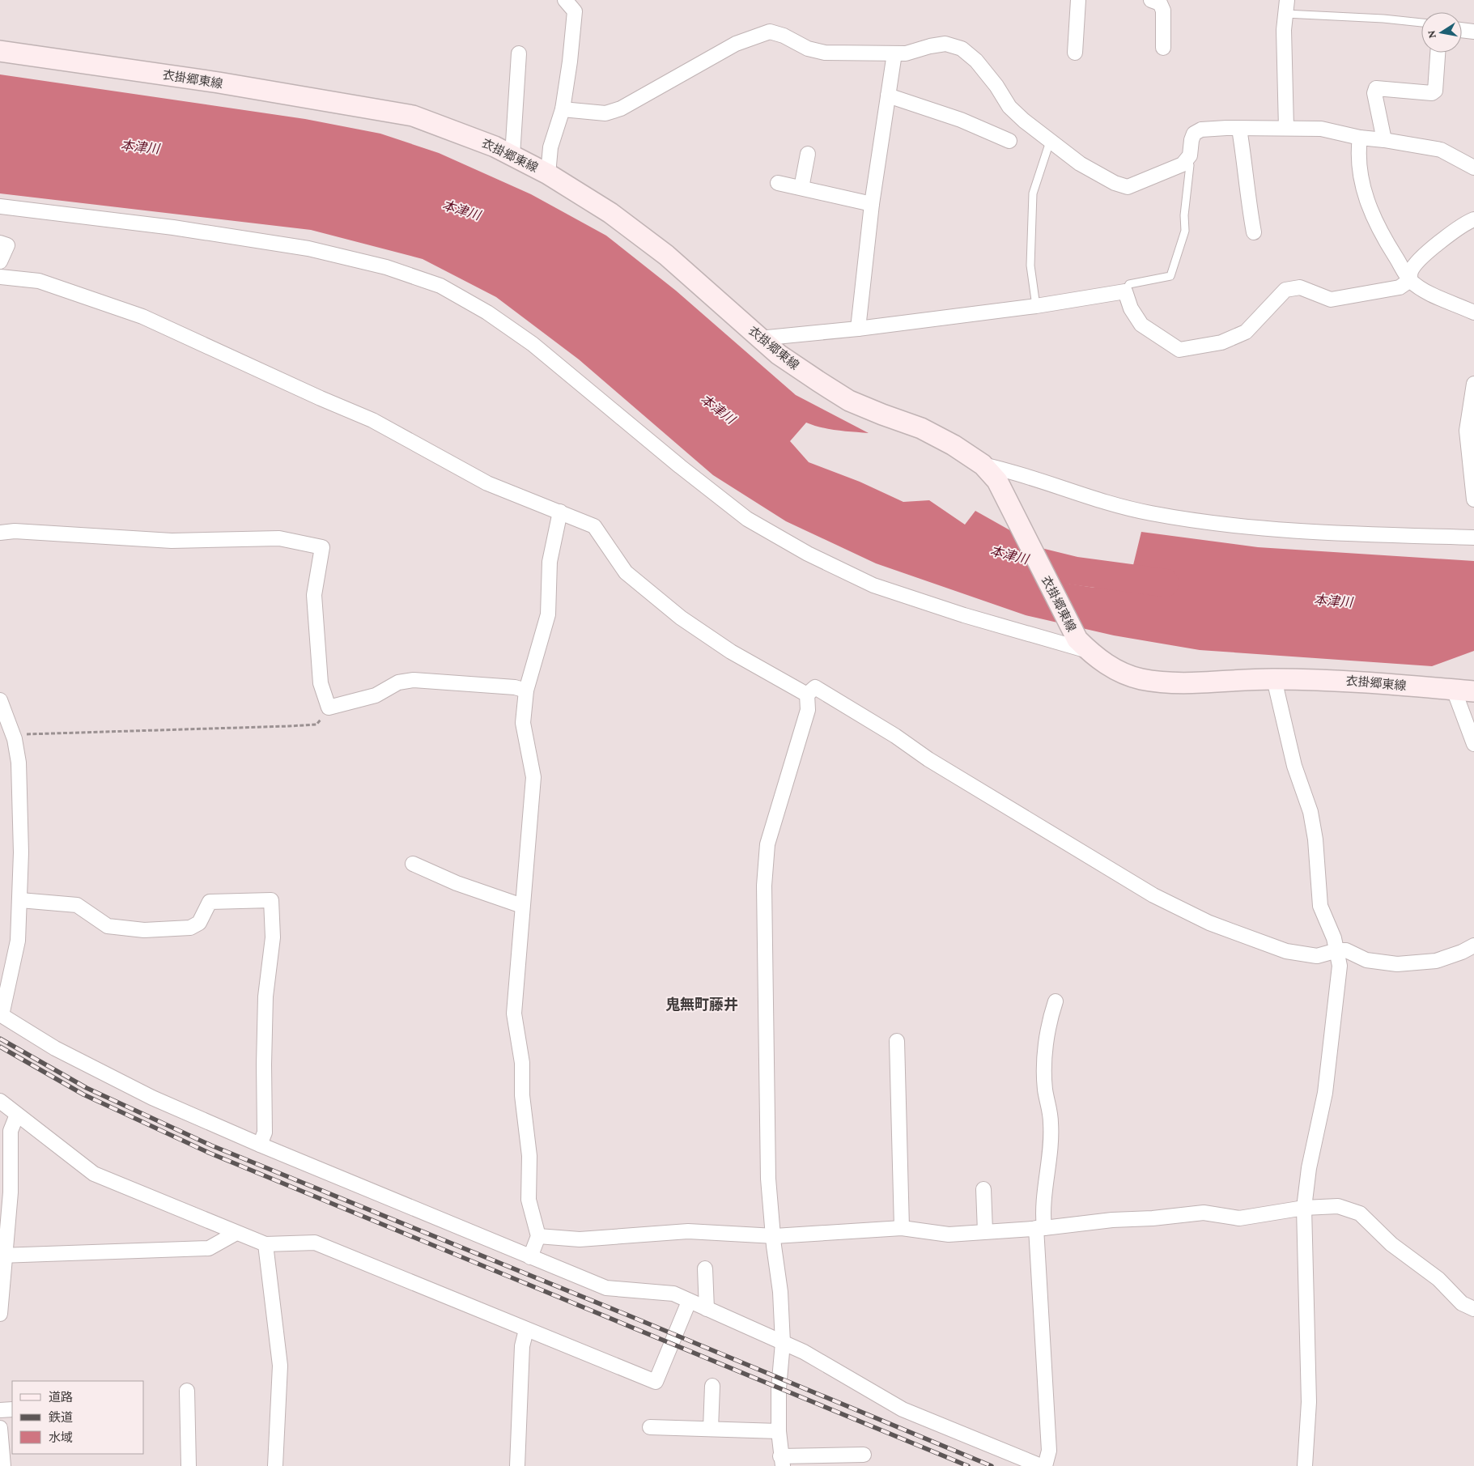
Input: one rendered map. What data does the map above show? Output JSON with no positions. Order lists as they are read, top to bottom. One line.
{"streets":{"main road":["衣掛郷東線"]},"districts":["鬼無町藤井"],"water":["本津川"],"legend":["道路","鉄道","水域"],"north":"left"}
